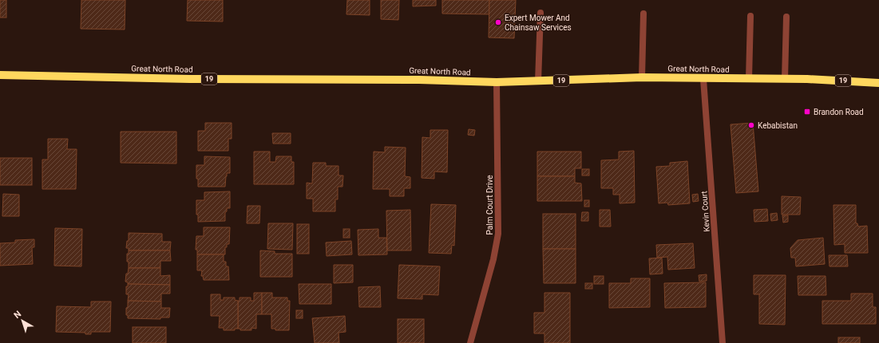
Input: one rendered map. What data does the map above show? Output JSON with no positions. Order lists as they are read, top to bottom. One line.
{"streets":{"main road":["Great North Road","19"],"street":["Palm Court Drive","Kevin Court"]},"crossings":[["Great North Road","Palm Court Drive"],["Great North Road","Kevin Court"]],"places":{"other":["Expert Mower And Chainsaw Services","Kebabistan"],"transit":["Brandon Road"]},"north":"top left"}
